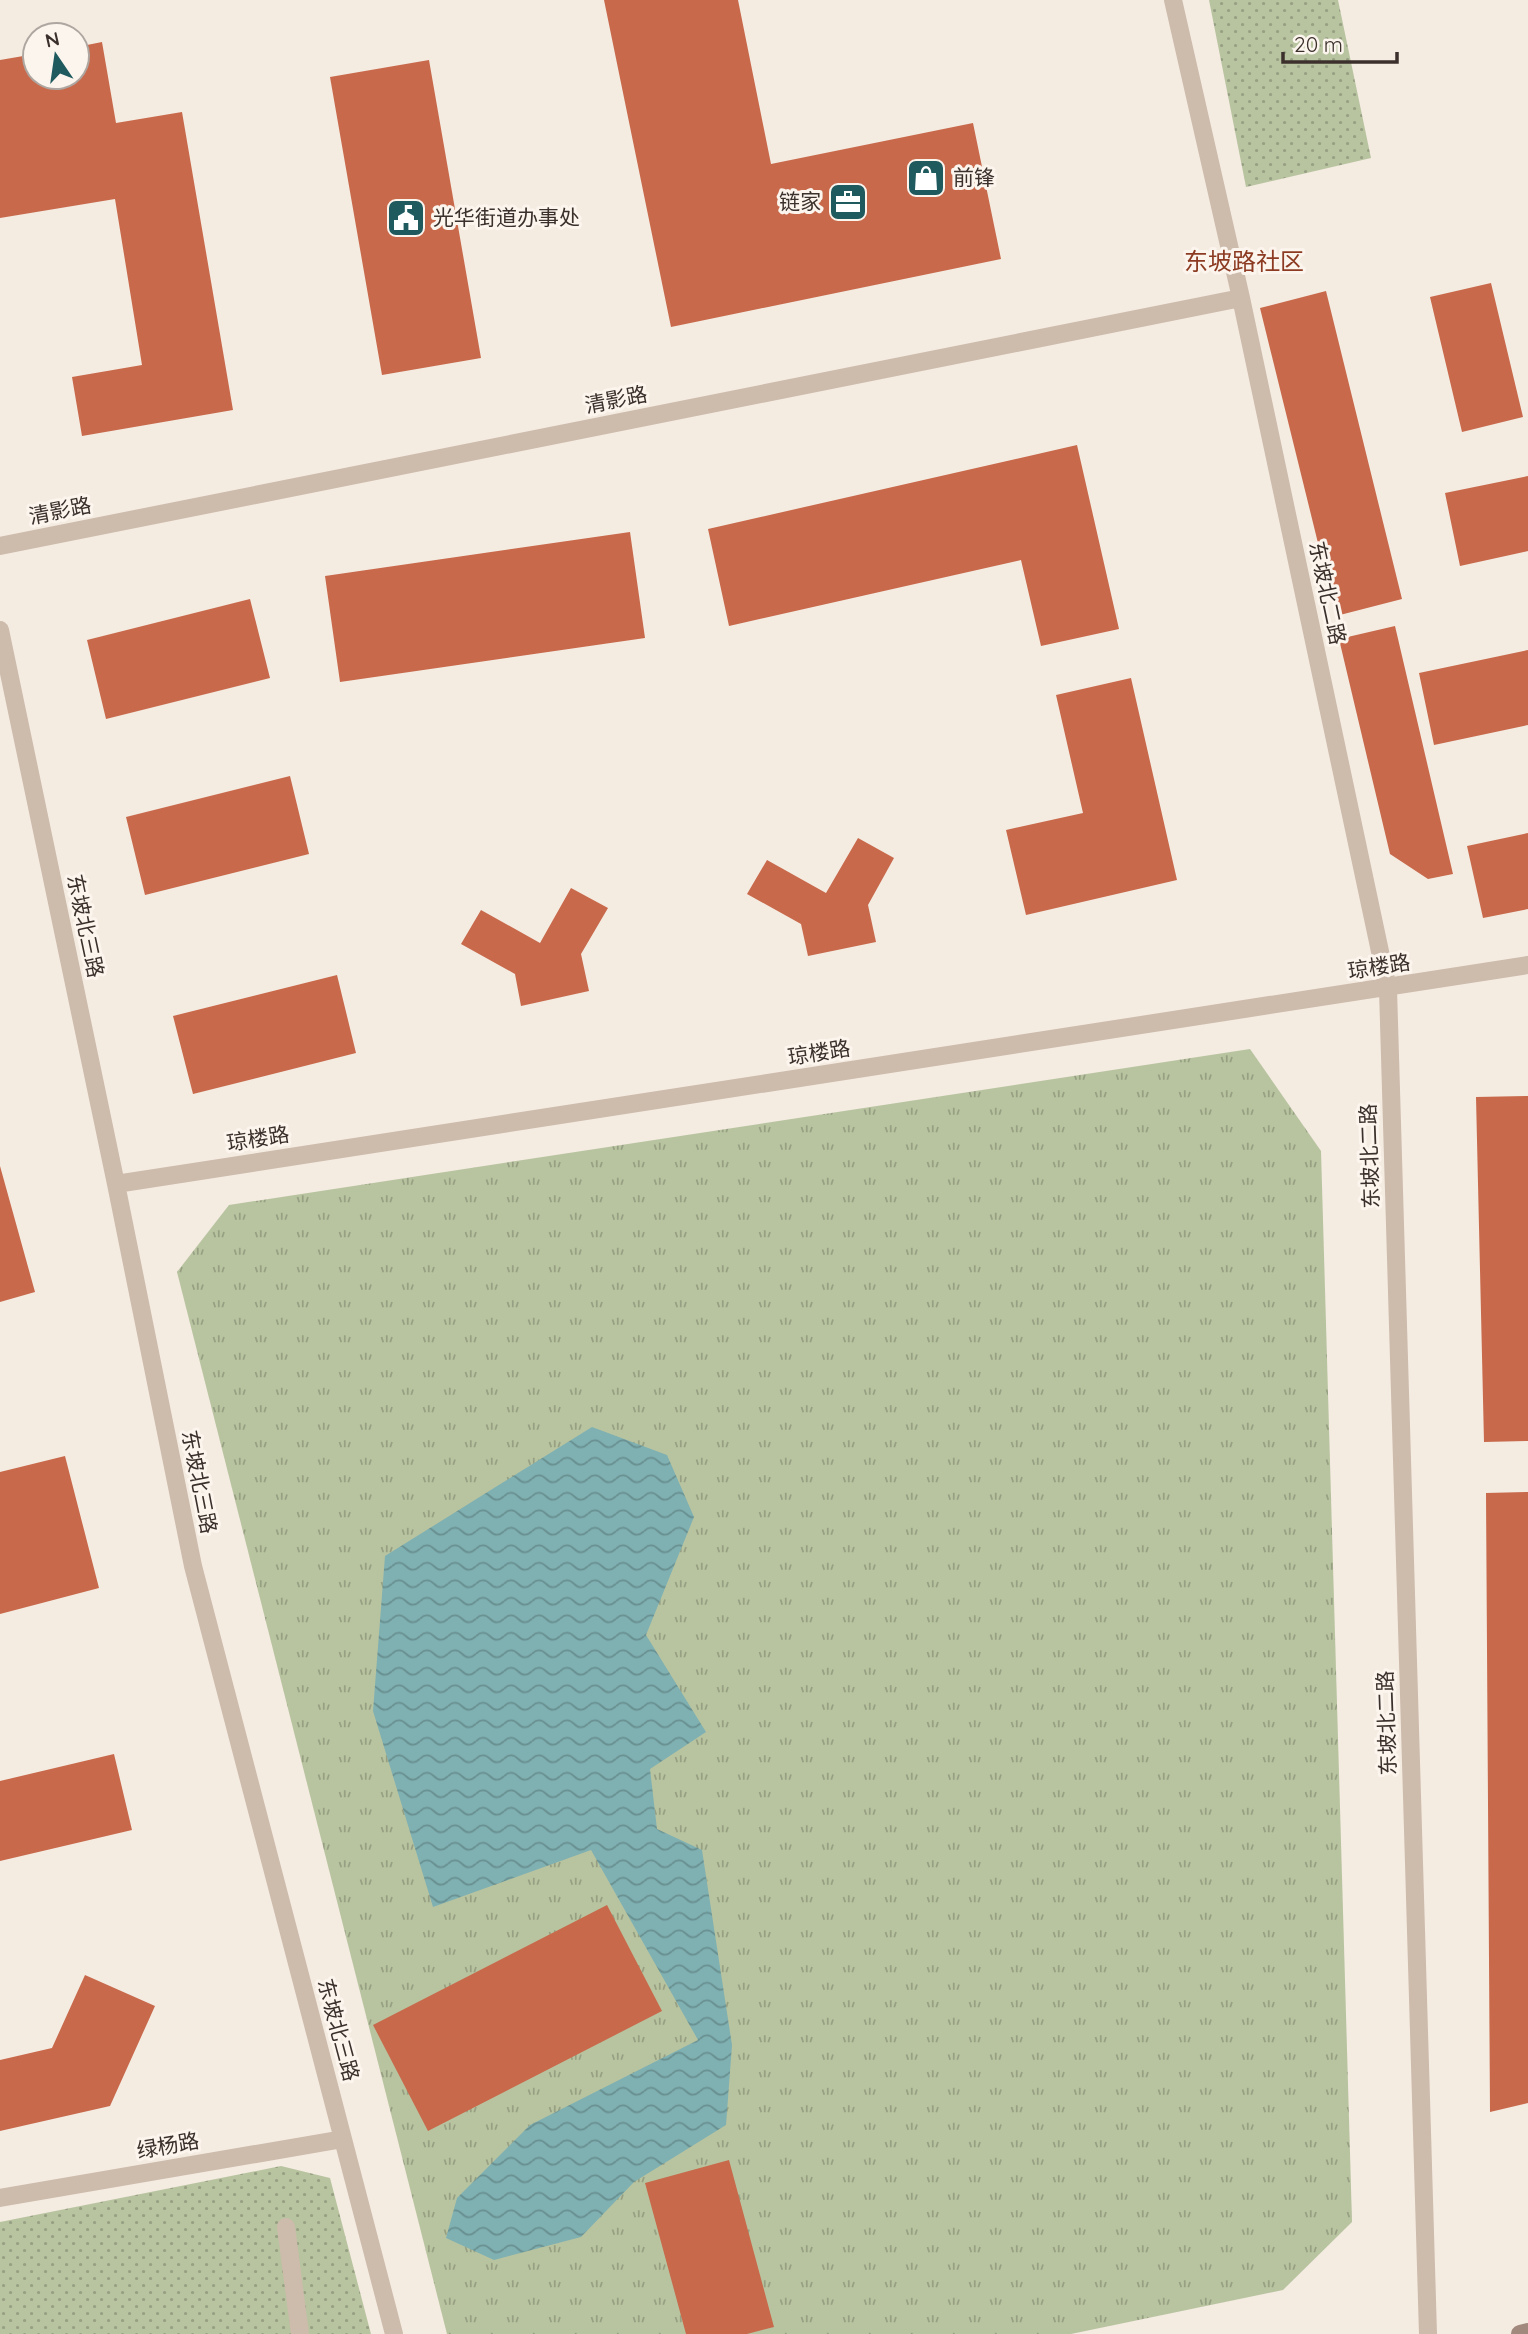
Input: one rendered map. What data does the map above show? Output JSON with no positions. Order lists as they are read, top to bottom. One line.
{"streets":{"street":["清影路","东坡北二路","东坡北三路","琼楼路","绿杨路"]},"crossings":[["清影路","东坡北二路"],["东坡北二路","琼楼路"],["东坡北三路","琼楼路"],["东坡北三路","绿杨路"]],"districts":["东坡路社区"],"places":{"shop":["前锋"],"office":["链家"],"public building":["光华街道办事处"]},"scale_bar":"20 m","north":"top"}
